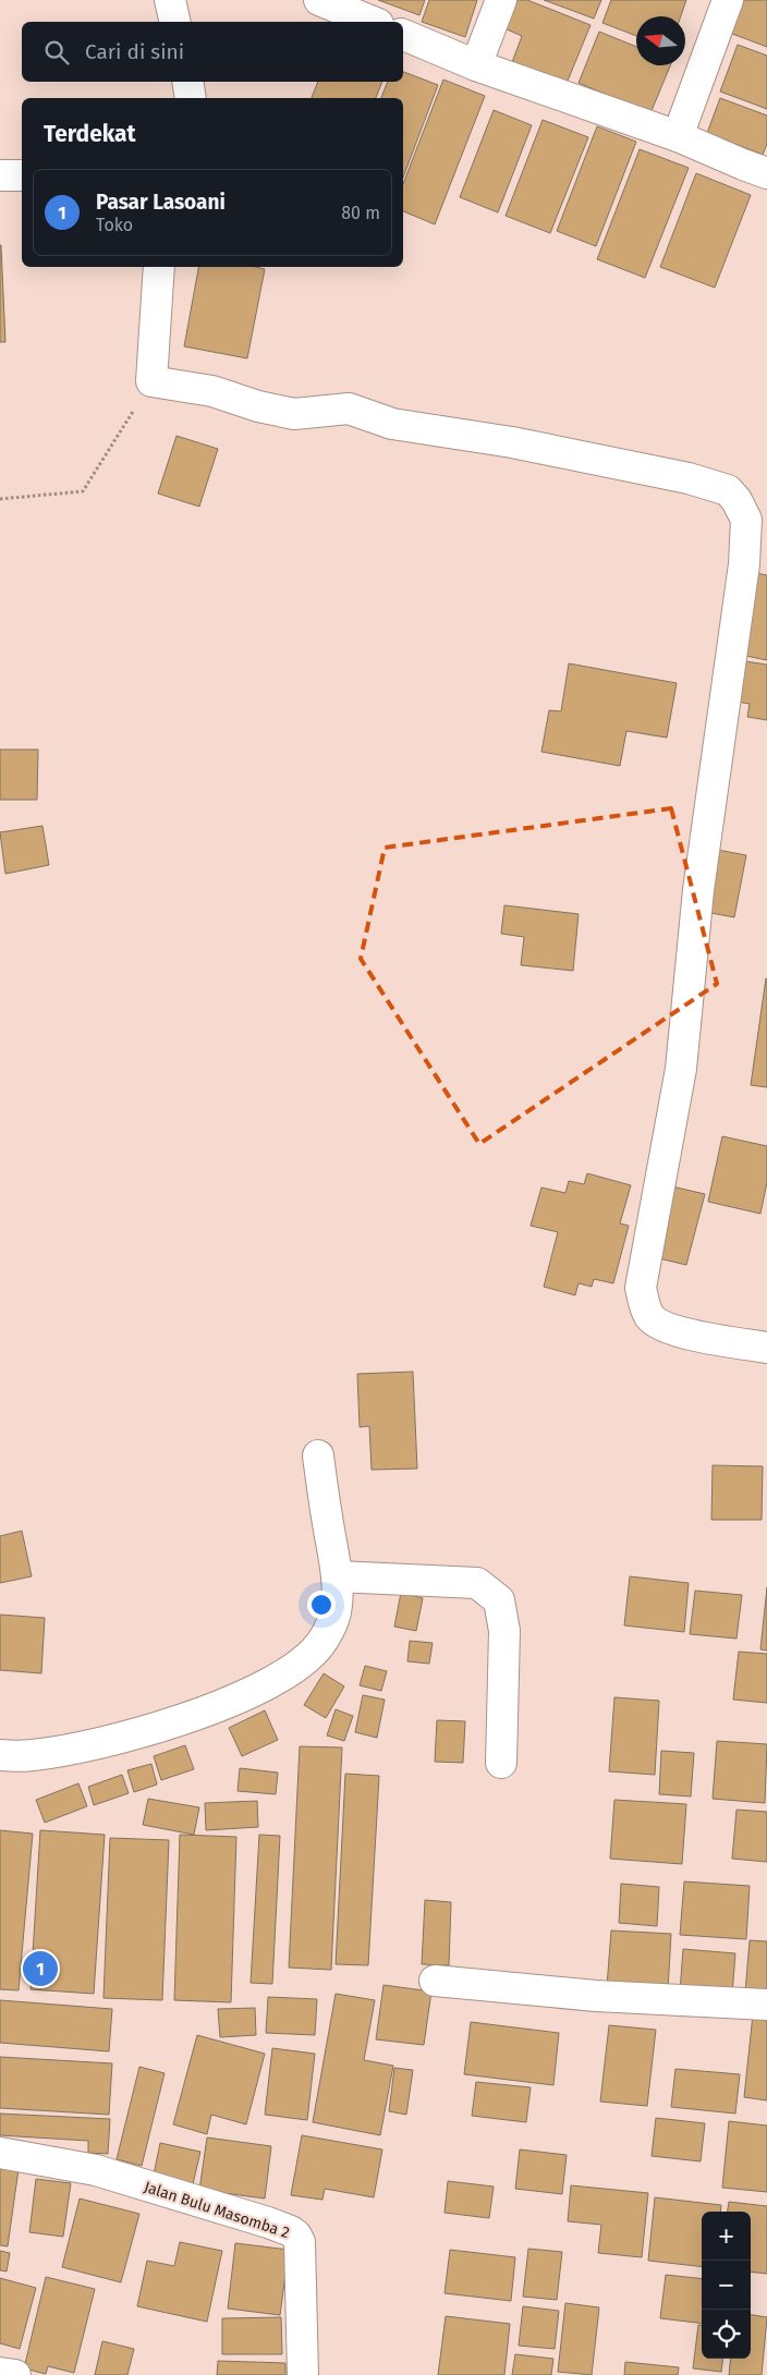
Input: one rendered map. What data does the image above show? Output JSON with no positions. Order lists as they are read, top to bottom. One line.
{"streets":{"street":["Jalan Bulu Masomba 2"]},"north":"left","page":{"search":"Cari di sini","heading":"Terdekat","list":[{"mark":"1","name":"Pasar Lasoani","note":"Toko","value":"80 m"}],"pins":"1","map_buttons":["+","−"]}}
